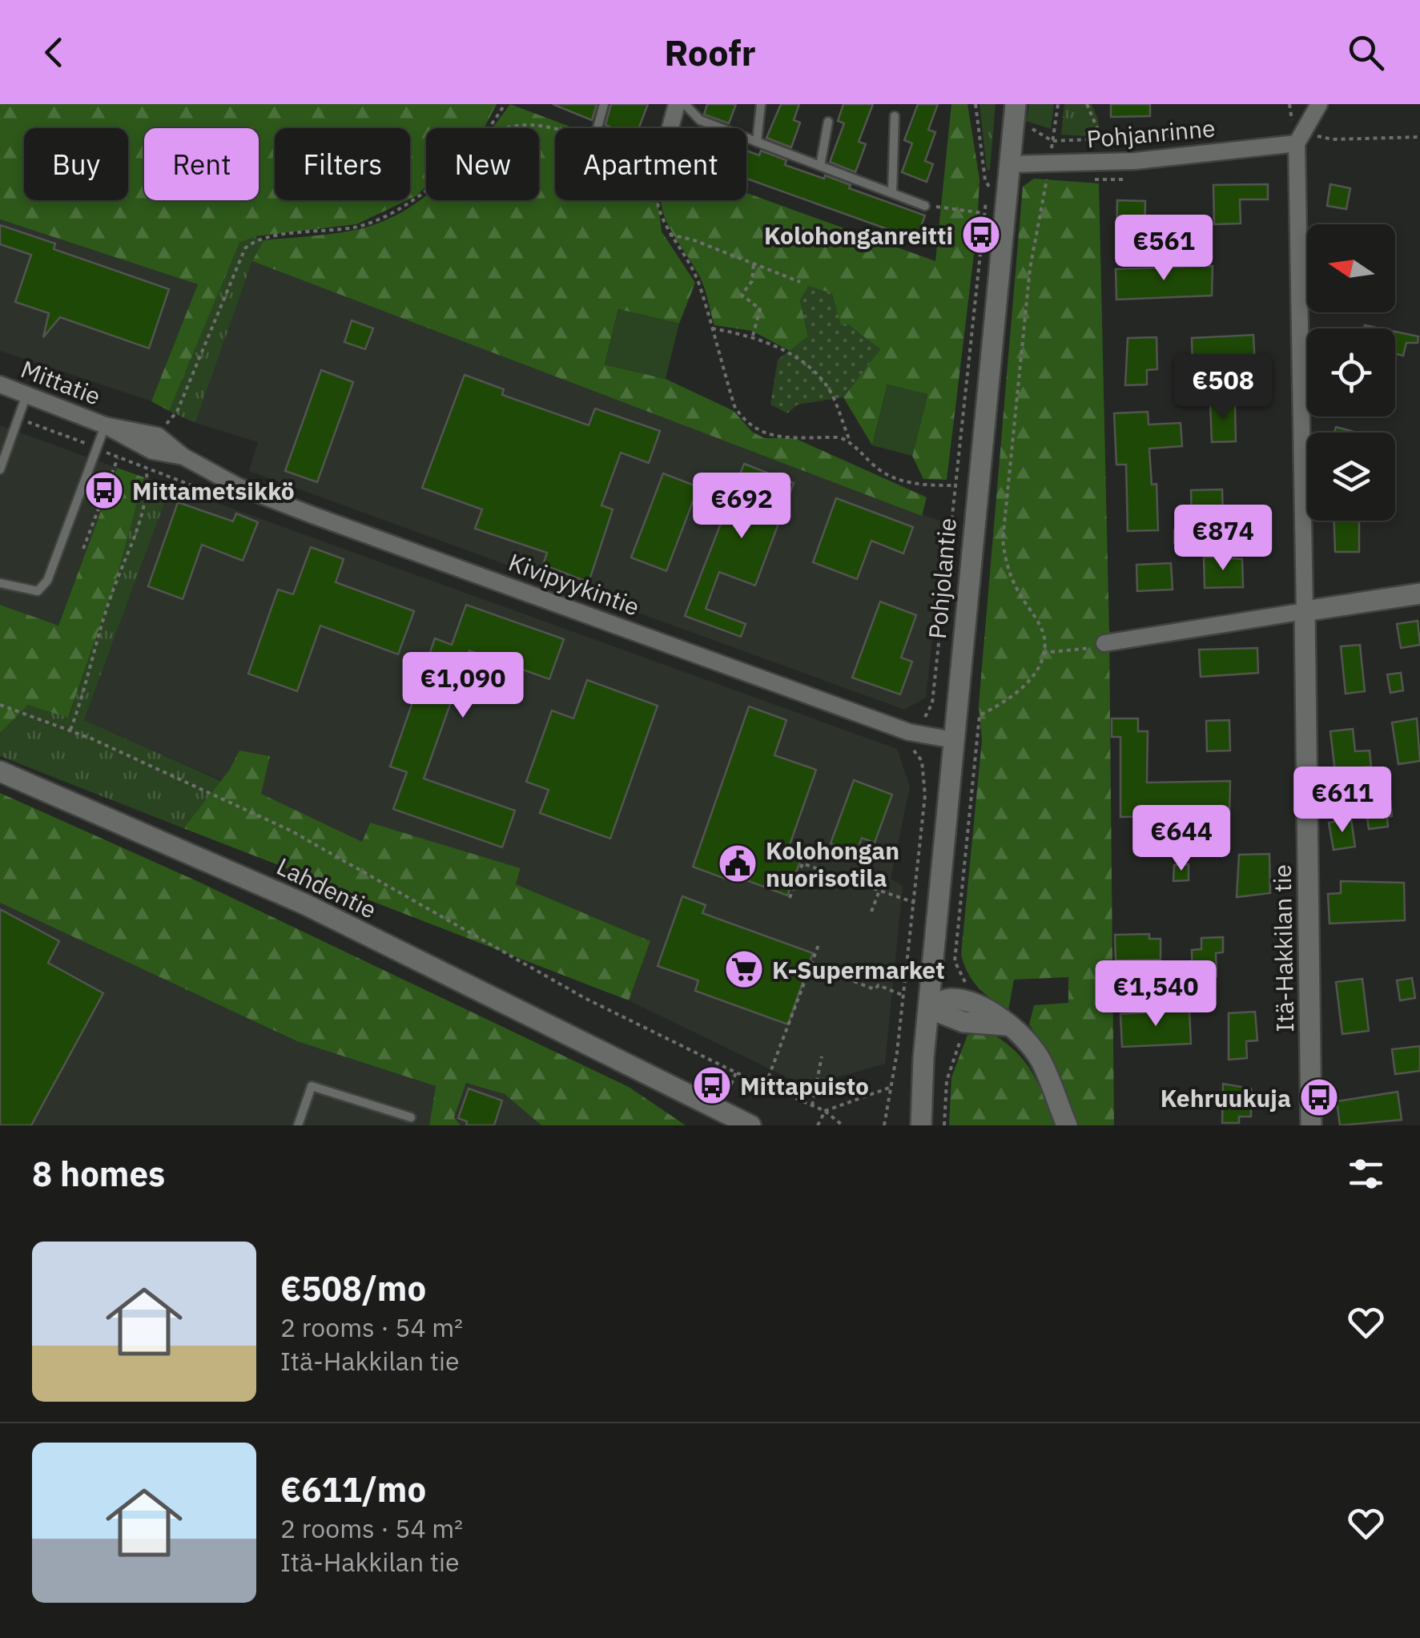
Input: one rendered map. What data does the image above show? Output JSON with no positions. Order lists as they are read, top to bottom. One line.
{"streets":{"street":["Pohjanrinne","Mittatie","Pohjolantie","Kivipyykintie","Lahdentie","Itä-Hakkilan tie"]},"crossings":[["Pohjanrinne","Pohjolantie"],["Pohjanrinne","Itä-Hakkilan tie"],["Mittatie","Kivipyykintie"],["Pohjolantie","Kivipyykintie"]],"places":{"bus stop":["Kolohonganreitti","Mittametsikkö","Mittapuisto","Kehruukuja"],"public building":["Kolohongan nuorisotila"],"supermarket":["K-Supermarket"]},"north":"left","page":{"header":"Roofr","chip":["Buy","Rent","Filters","New","Apartment"],"price":["€561","€508","€692","€874","€1,090","€611","€644","€1,540"],"heading":"8 homes","list":[{"name":"€508/mo","note":"2 rooms · 54 m² · Itä-Hakkilan tie"},{"name":"€611/mo","note":"2 rooms · 54 m² · Itä-Hakkilan tie"}]}}
